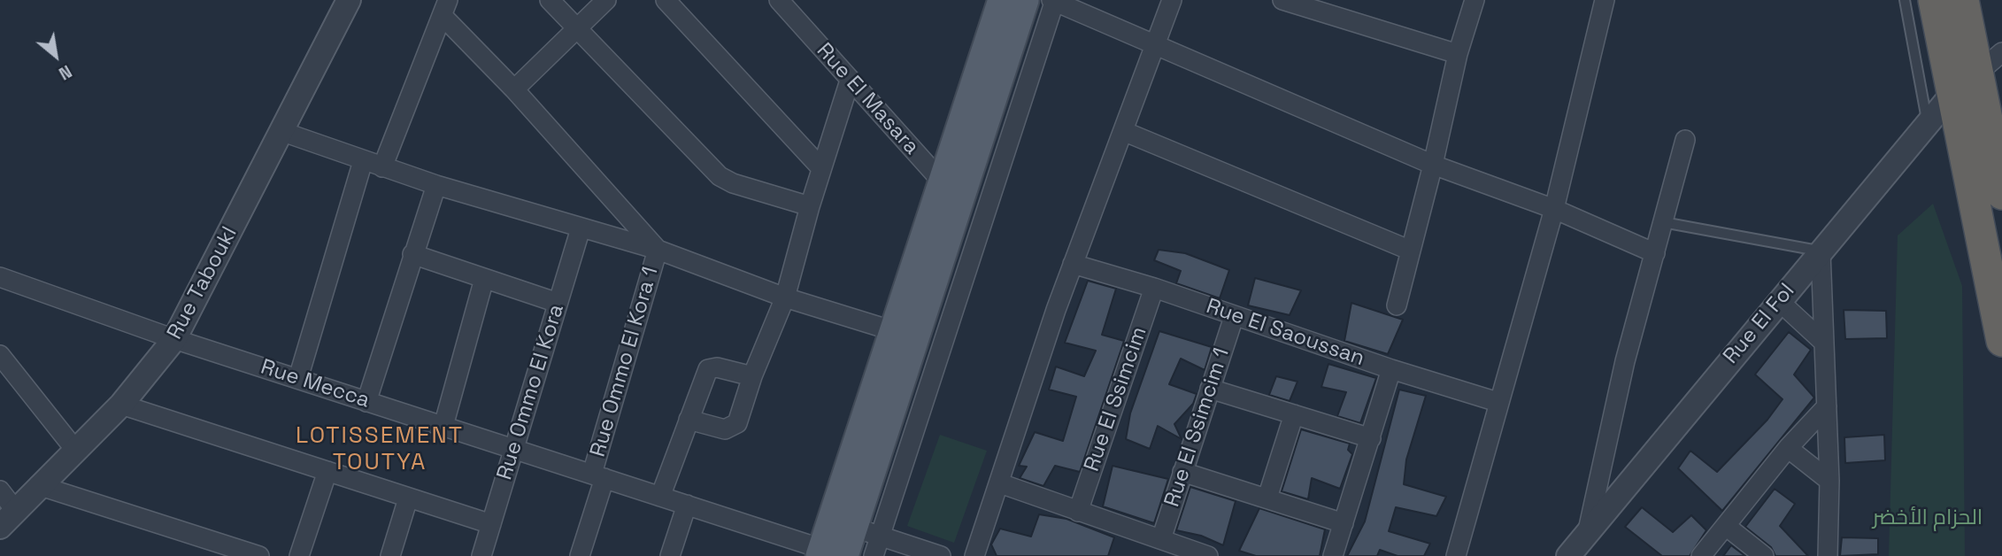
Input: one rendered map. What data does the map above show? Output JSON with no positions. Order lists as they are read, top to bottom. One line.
{"streets":{"street":["Rue El Masara","Rue Taboukl","Rue El Fol","Rue El Saoussan","Rue Ommo El Kora 1","Rue Mecca","Rue Ommo El Kora","Rue El Ssimcim","Rue El Ssimcim 1"]},"crossings":[["Rue Taboukl","Rue Mecca"],["Rue El Saoussan","Rue El Ssimcim"],["Rue El Saoussan","Rue El Ssimcim 1"],["Rue Ommo El Kora 1","Rue Mecca"],["Rue Mecca","Rue Ommo El Kora"]],"districts":["LOTISSEMENT TOUTYA"],"parks":["الحزام الأخضر"],"north":"bottom right"}
